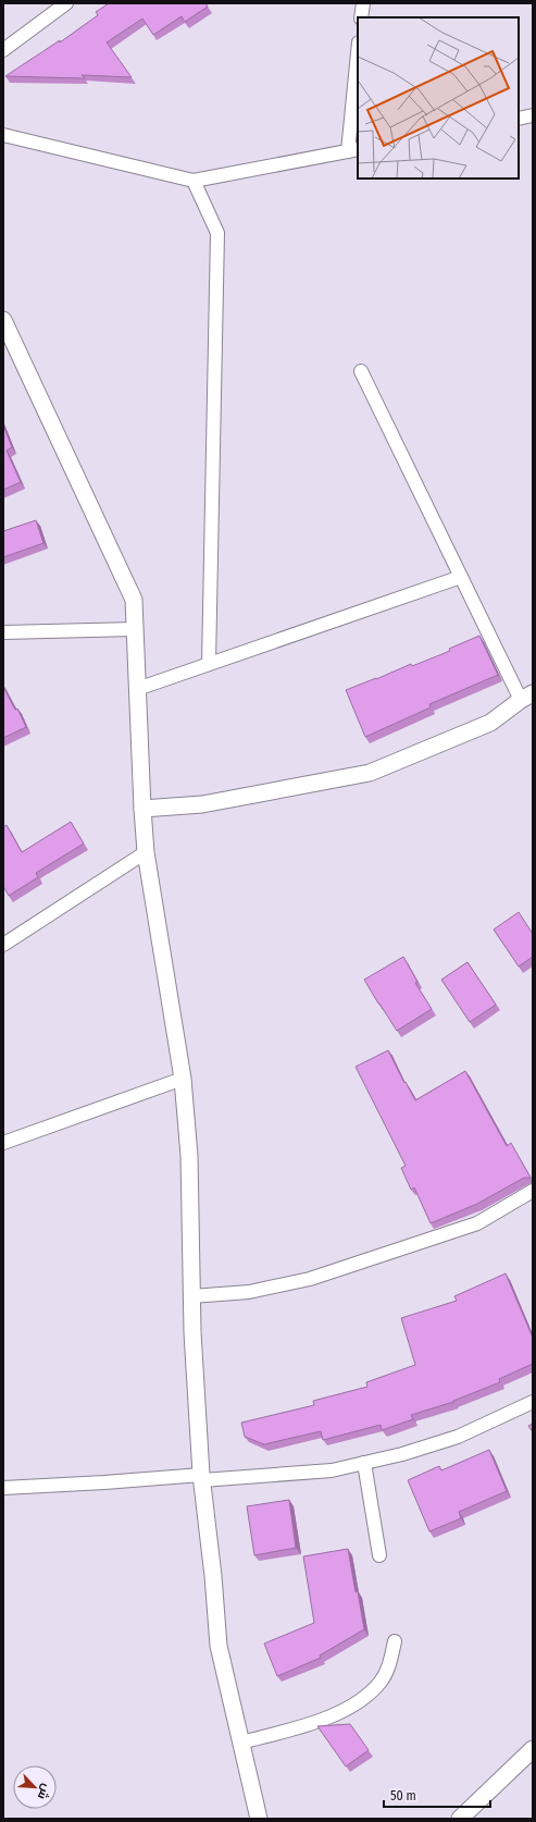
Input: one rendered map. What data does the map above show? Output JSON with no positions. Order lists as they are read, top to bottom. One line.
{"scale_bar":"50 m","north":"bottom right"}
